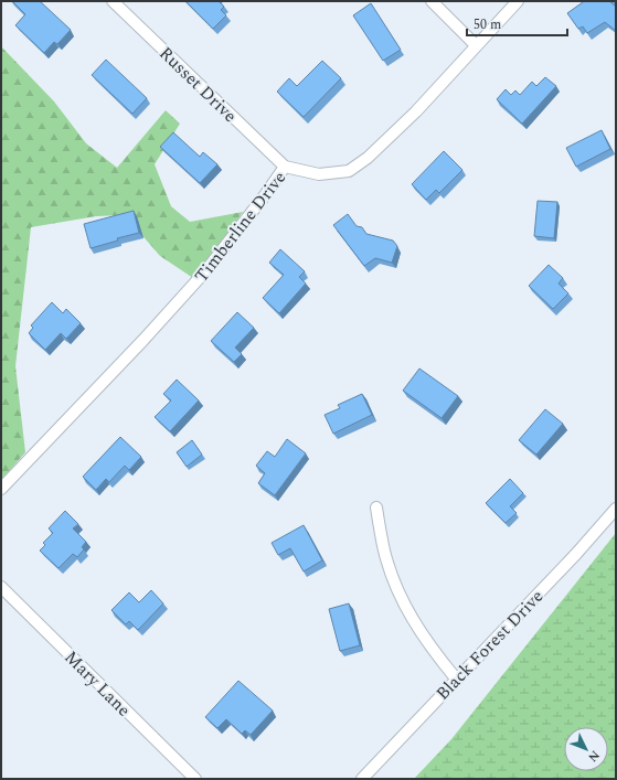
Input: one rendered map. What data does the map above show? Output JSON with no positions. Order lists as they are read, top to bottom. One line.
{"streets":{"street":["Russet Drive","Timberline Drive","Black Forest Drive","Mary Lane"]},"crossings":[["Russet Drive","Timberline Drive"]],"scale_bar":"50 m","north":"bottom right"}
